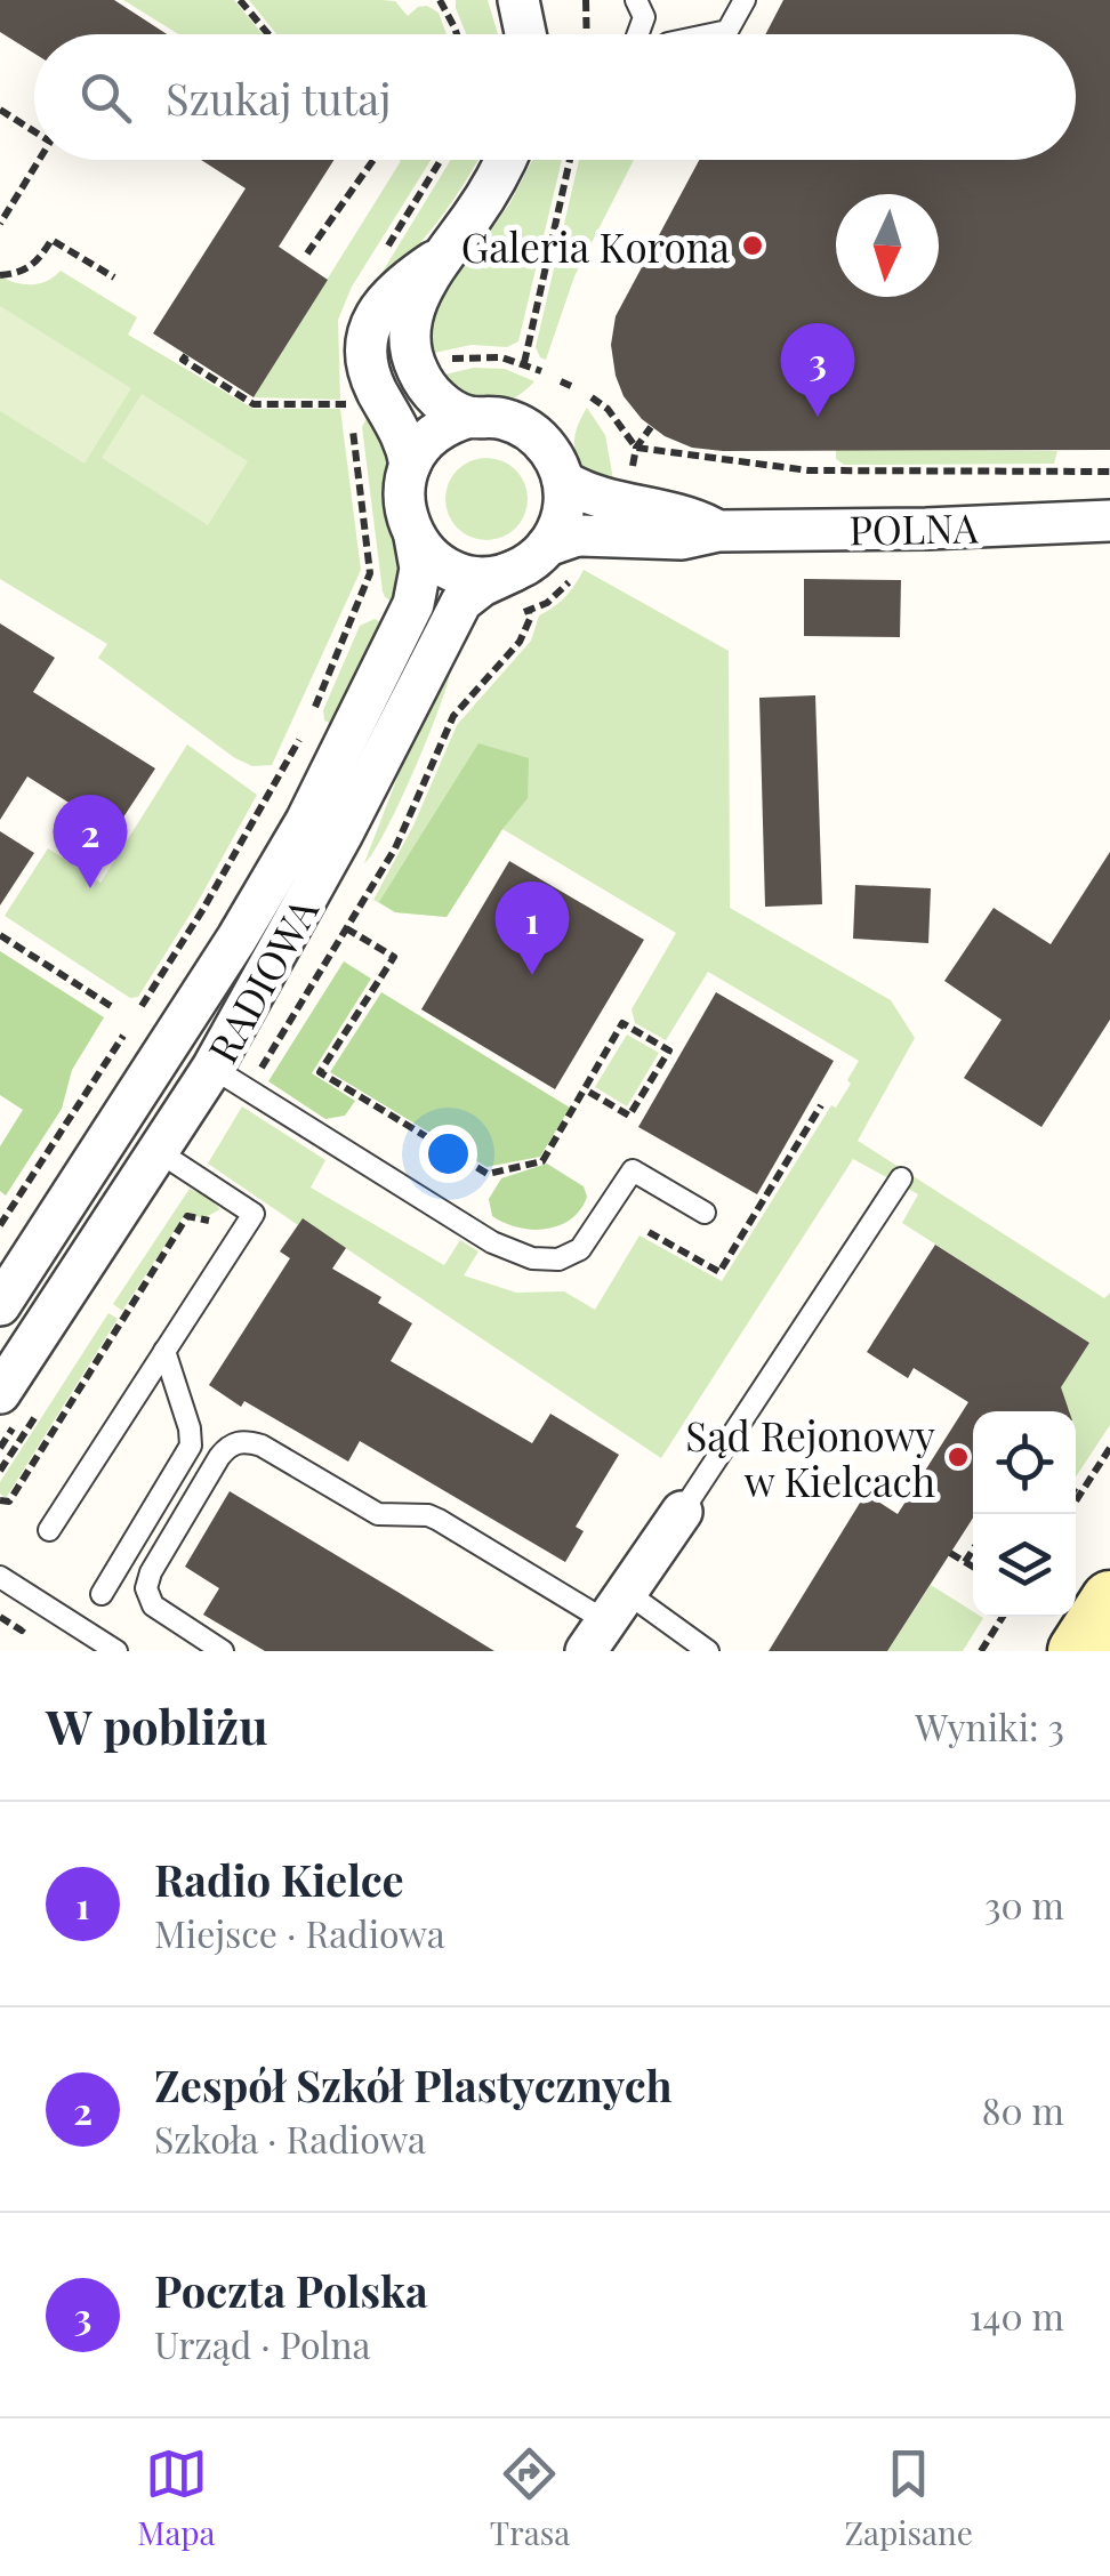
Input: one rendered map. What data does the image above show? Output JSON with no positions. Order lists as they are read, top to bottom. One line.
{"streets":{"street":["POLNA","RADIOWA"]},"crossings":[["POLNA","RADIOWA"]],"places":["Galeria Korona","Sąd Rejonowy w Kielcach"],"north":"bottom","page":{"search":"Szukaj tutaj","pins":["3","2","1"],"heading":["W pobliżu","Wyniki: 3"],"list":[{"mark":"1","name":"Radio Kielce","note":"Miejsce · Radiowa","value":"30 m"},{"mark":"2","name":"Zespół Szkół Plastycznych","note":"Szkoła · Radiowa","value":"80 m"},{"mark":"3","name":"Poczta Polska","note":"Urząd · Polna","value":"140 m"}],"nav":["Mapa","Trasa","Zapisane"]}}
